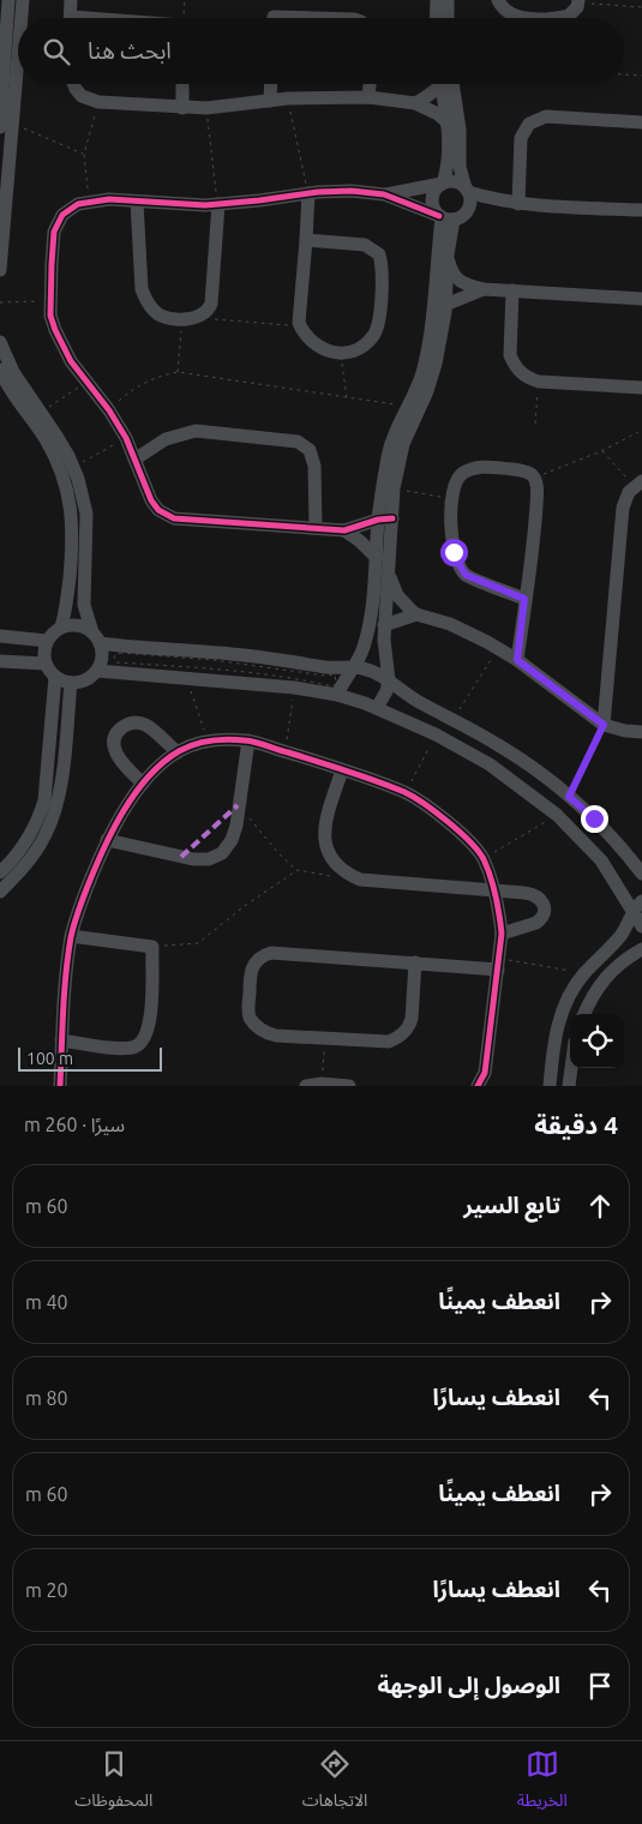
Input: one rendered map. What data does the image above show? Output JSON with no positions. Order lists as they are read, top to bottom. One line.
{"scale_bar":"100 m","page":{"search":"ابحث هنا","scale":"100 m","heading":["4 دقيقة","سيرًا · 260 m"],"list":[["تابع السير","60 m"],["انعطف يمينًا","40 m"],["انعطف يسارًا","80 m"],["انعطف يمينًا","60 m"],["انعطف يسارًا","20 m"],"الوصول إلى الوجهة"],"nav":["الخريطة","الاتجاهات","المحفوظات"]}}
